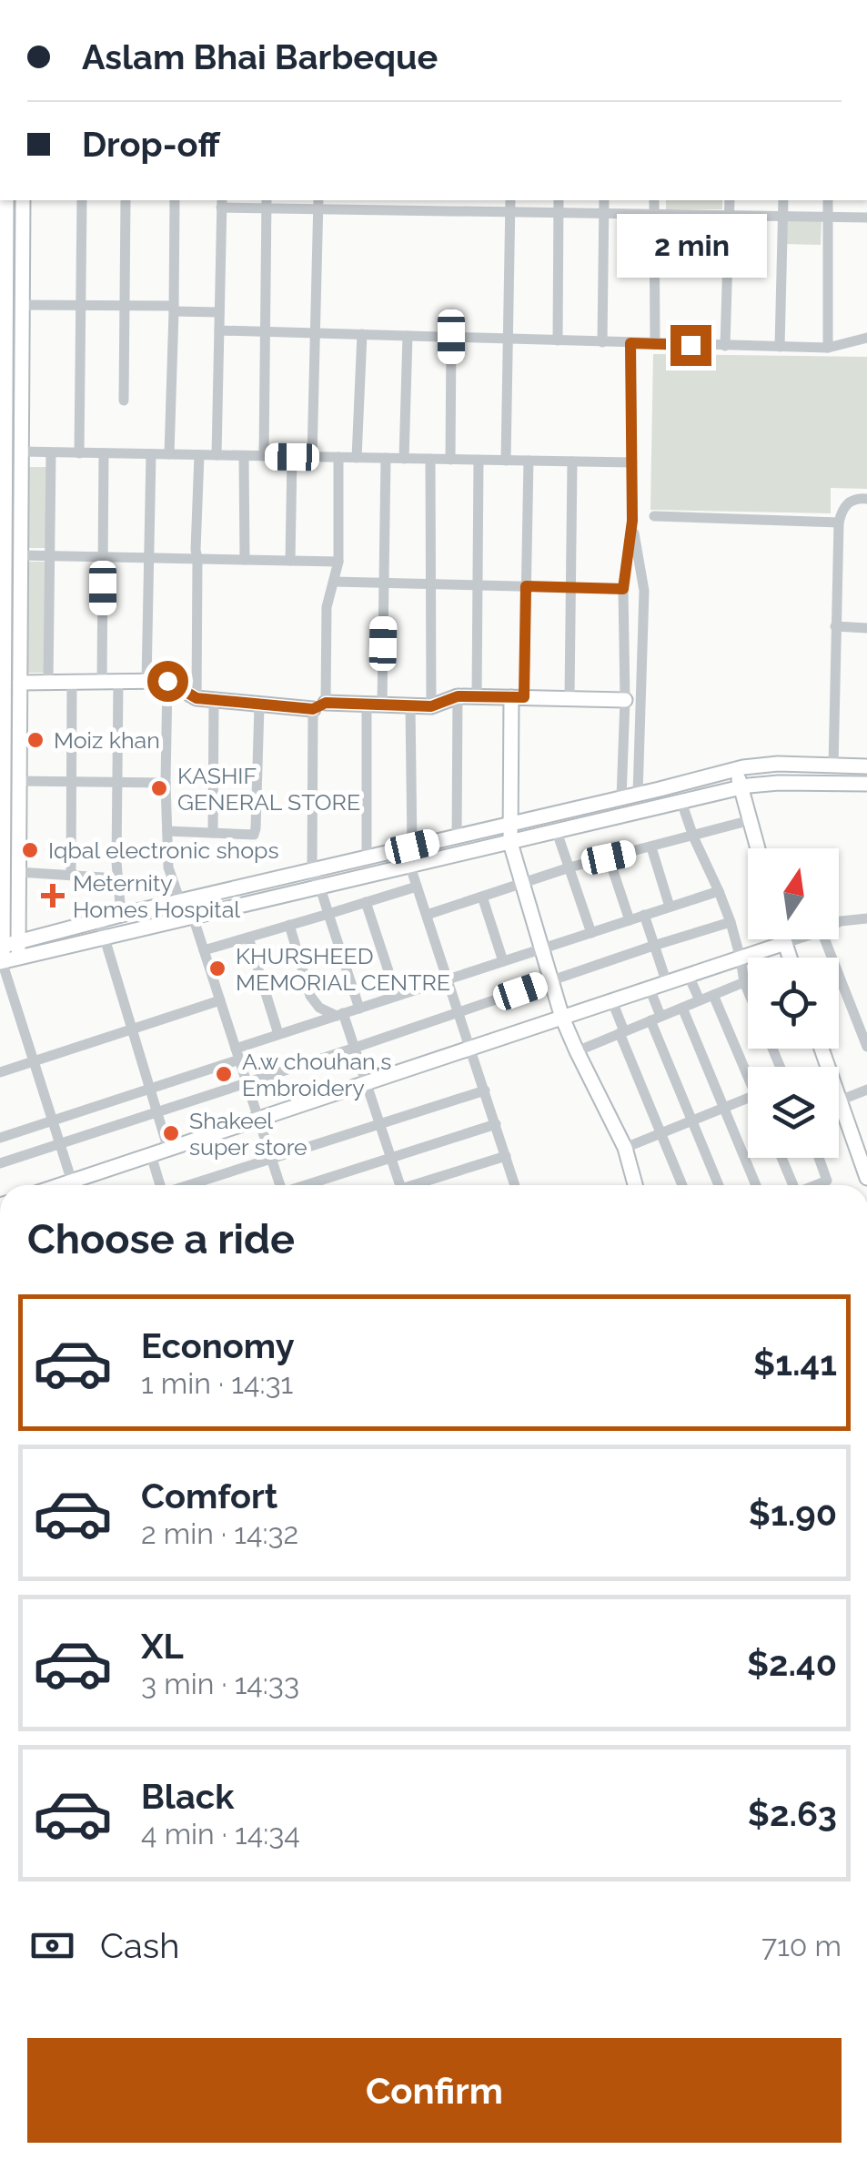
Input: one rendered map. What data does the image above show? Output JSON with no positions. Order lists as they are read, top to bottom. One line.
{"places":{"other":["Moiz khan","KASHIF GENERAL STORE","Iqbal electronic shops","KHURSHEED MEMORIAL CENTRE","A.w chouhan,s Embroidery","Shakeel super store"],"health":["Meternity Homes Hospital"]},"north":"top","page":{"banner":["Aslam Bhai Barbeque","Drop-off"],"bubble":"2 min","heading":"Choose a ride","list":[{"name":"Economy","note":"1 min · 14:31","value":"$1.41"},{"name":"Comfort","note":"2 min · 14:32","value":"$1.90"},{"name":"XL","note":"3 min · 14:33","value":"$2.40"},{"name":"Black","note":"4 min · 14:34","value":"$2.63"}],"pay":["Cash","710 m"],"buttons":"Confirm"}}
